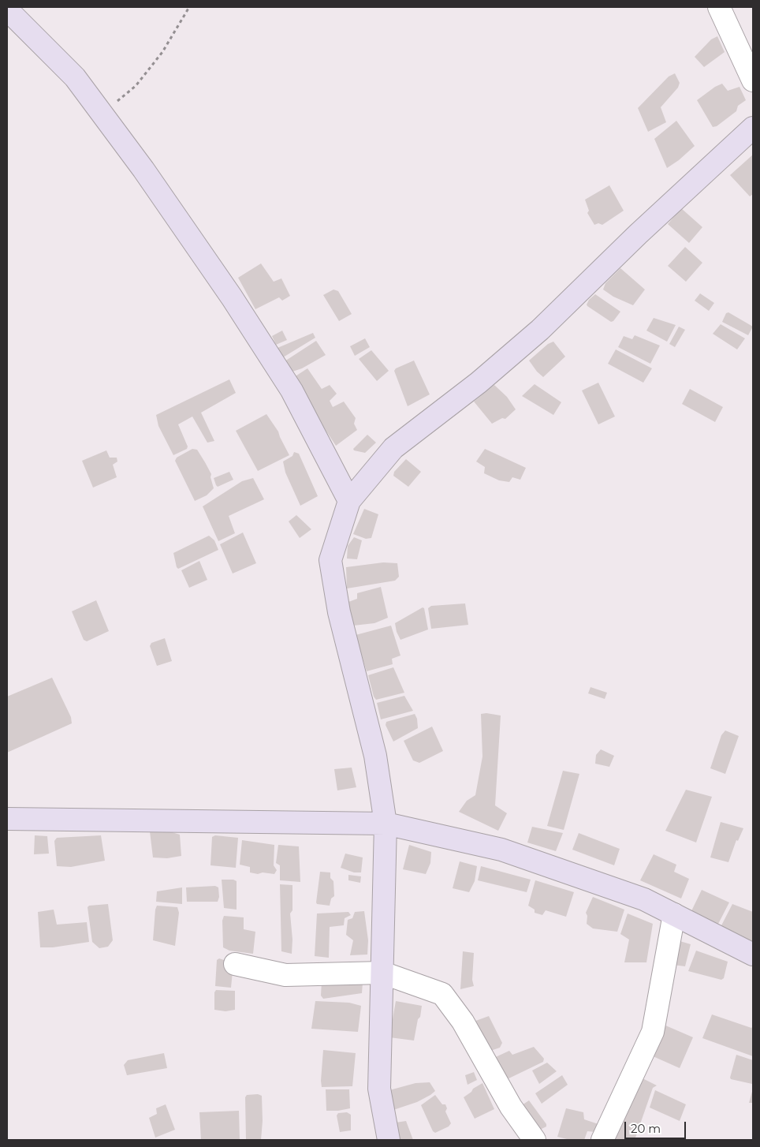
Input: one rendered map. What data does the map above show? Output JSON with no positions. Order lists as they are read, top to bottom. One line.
{"scale_bar":"20 m"}
